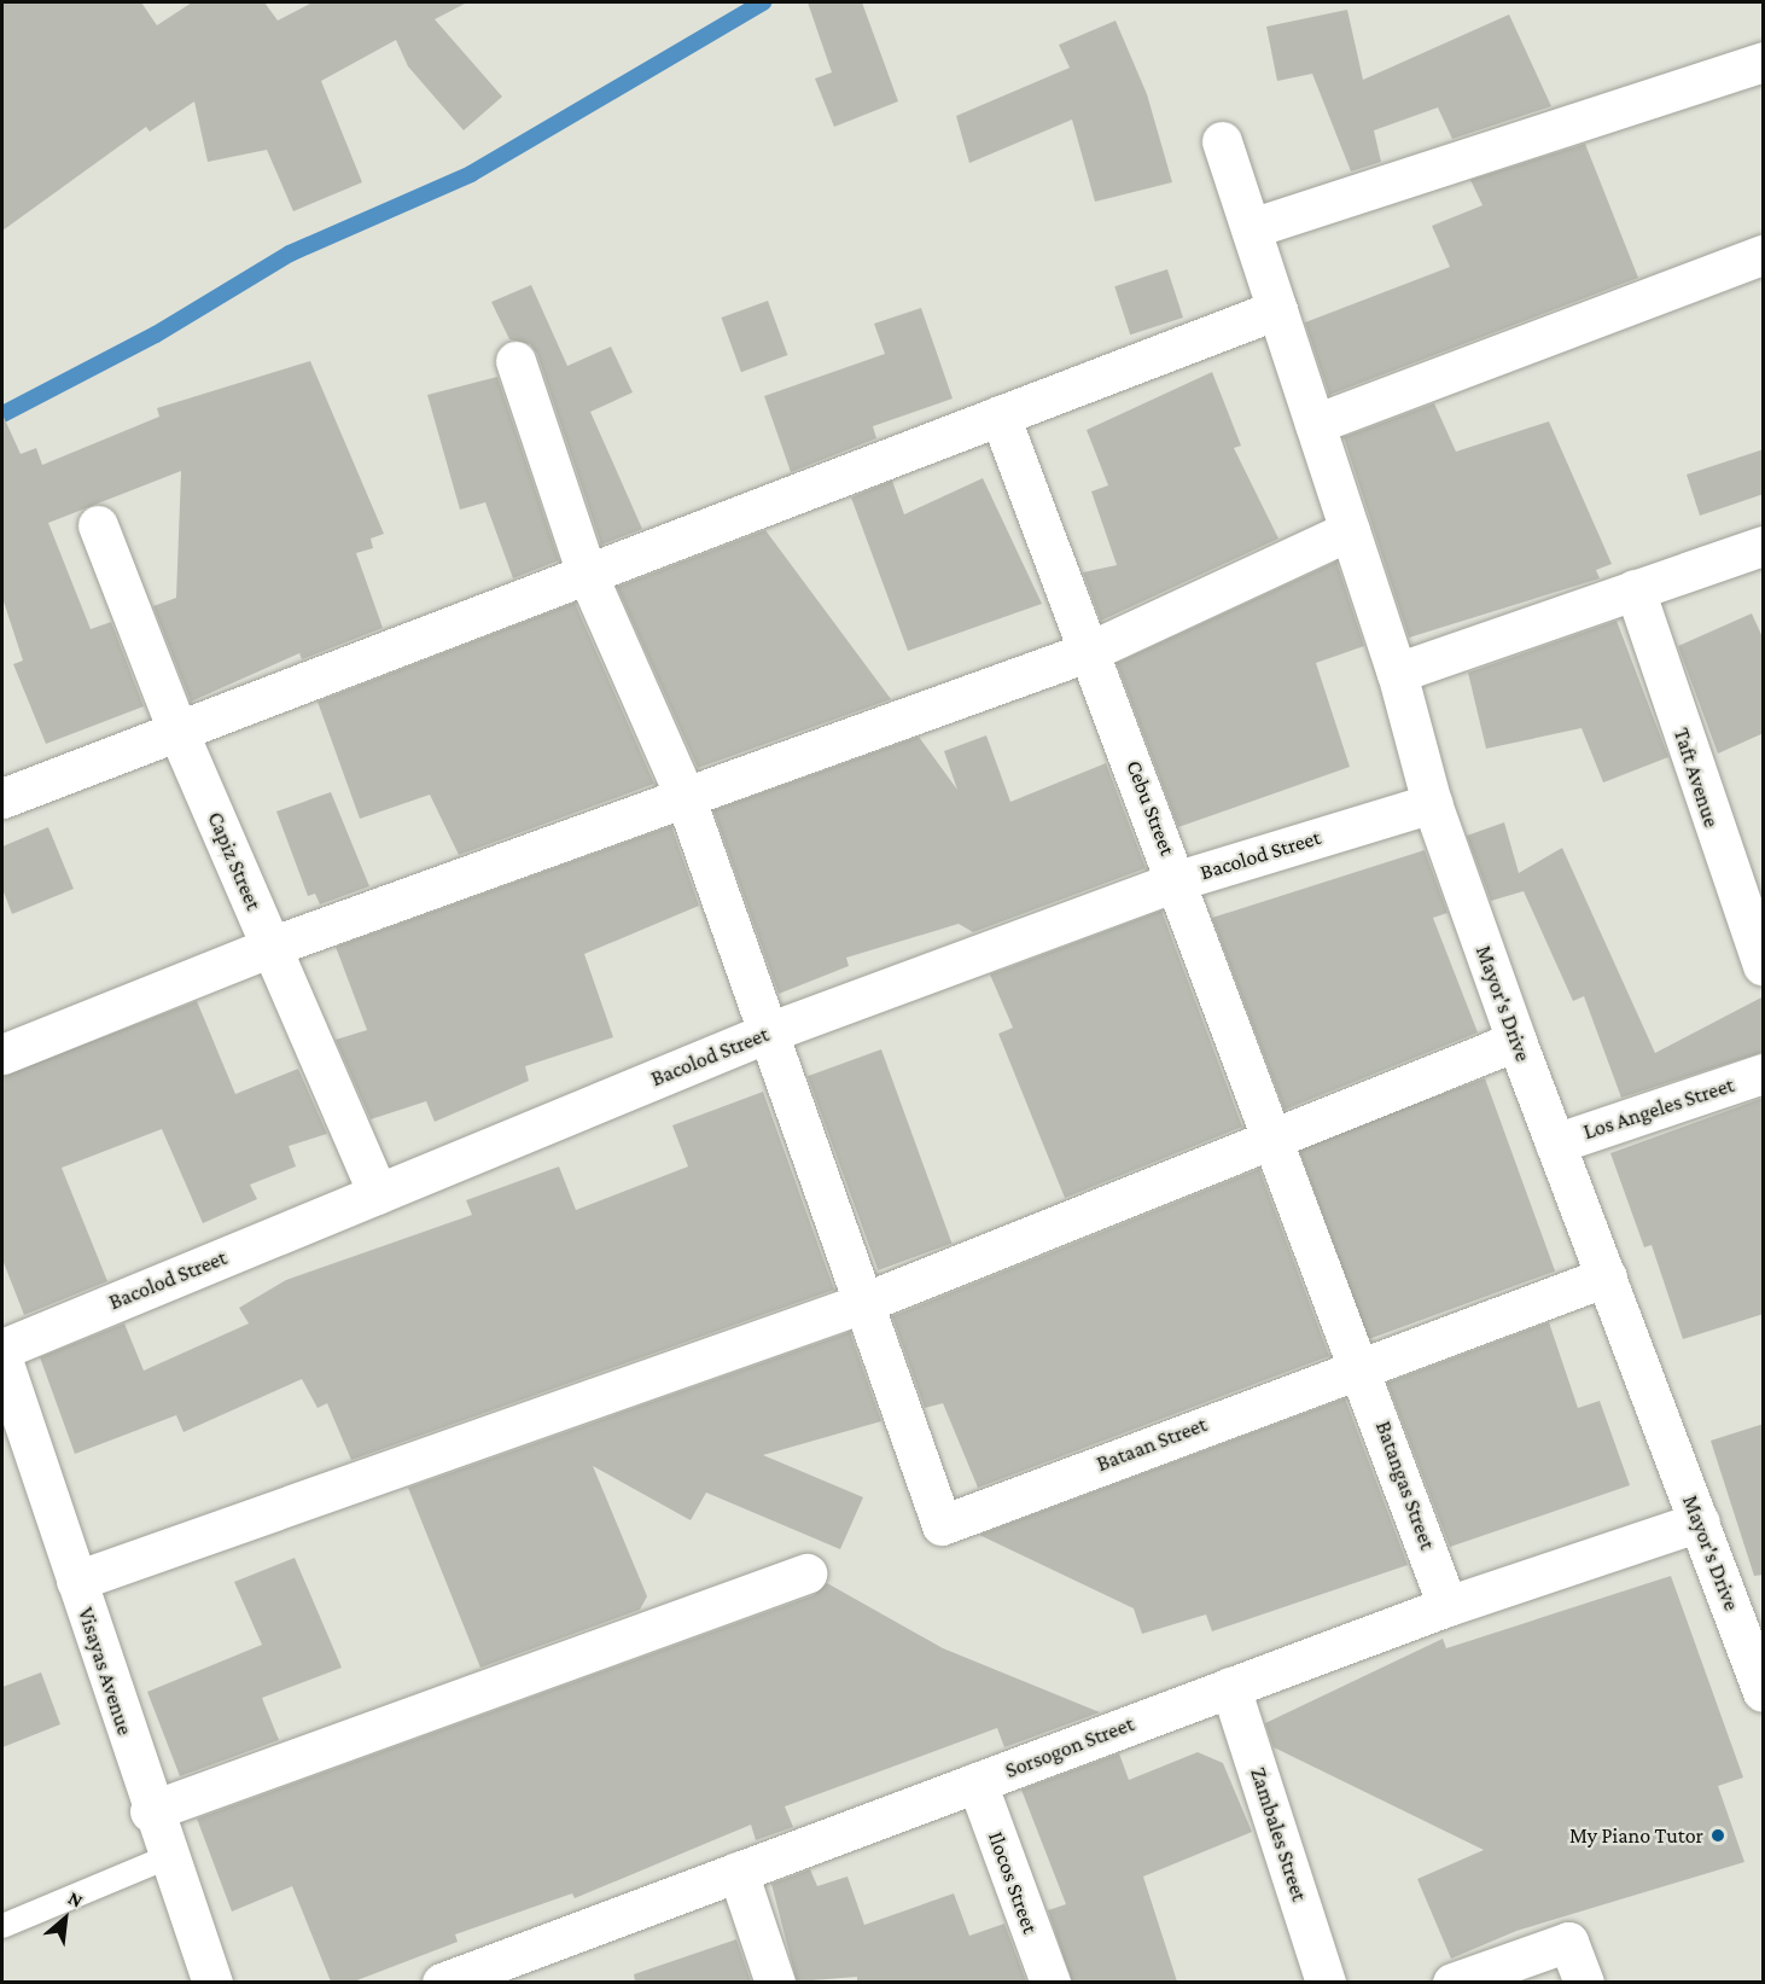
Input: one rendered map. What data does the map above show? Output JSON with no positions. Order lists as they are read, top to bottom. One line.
{"streets":{"street":["Taft Avenue","Cebu Street","Bacolod Street","Capiz Street","Mayor's Drive","Los Angeles Street","Bataan Street","Batangas Street","Visayas Avenue","Sorsogon Street","Zambales Street","Ilocos Street"]},"crossings":[["Cebu Street","Bacolod Street"],["Cebu Street","Bataan Street"],["Cebu Street","Batangas Street"],["Bacolod Street","Capiz Street"],["Bacolod Street","Mayor's Drive"],["Mayor's Drive","Los Angeles Street"],["Mayor's Drive","Bataan Street"],["Mayor's Drive","Sorsogon Street"],["Bataan Street","Batangas Street"],["Batangas Street","Sorsogon Street"],["Sorsogon Street","Zambales Street"],["Sorsogon Street","Ilocos Street"]],"places":["My Piano Tutor"],"north":"top right"}
